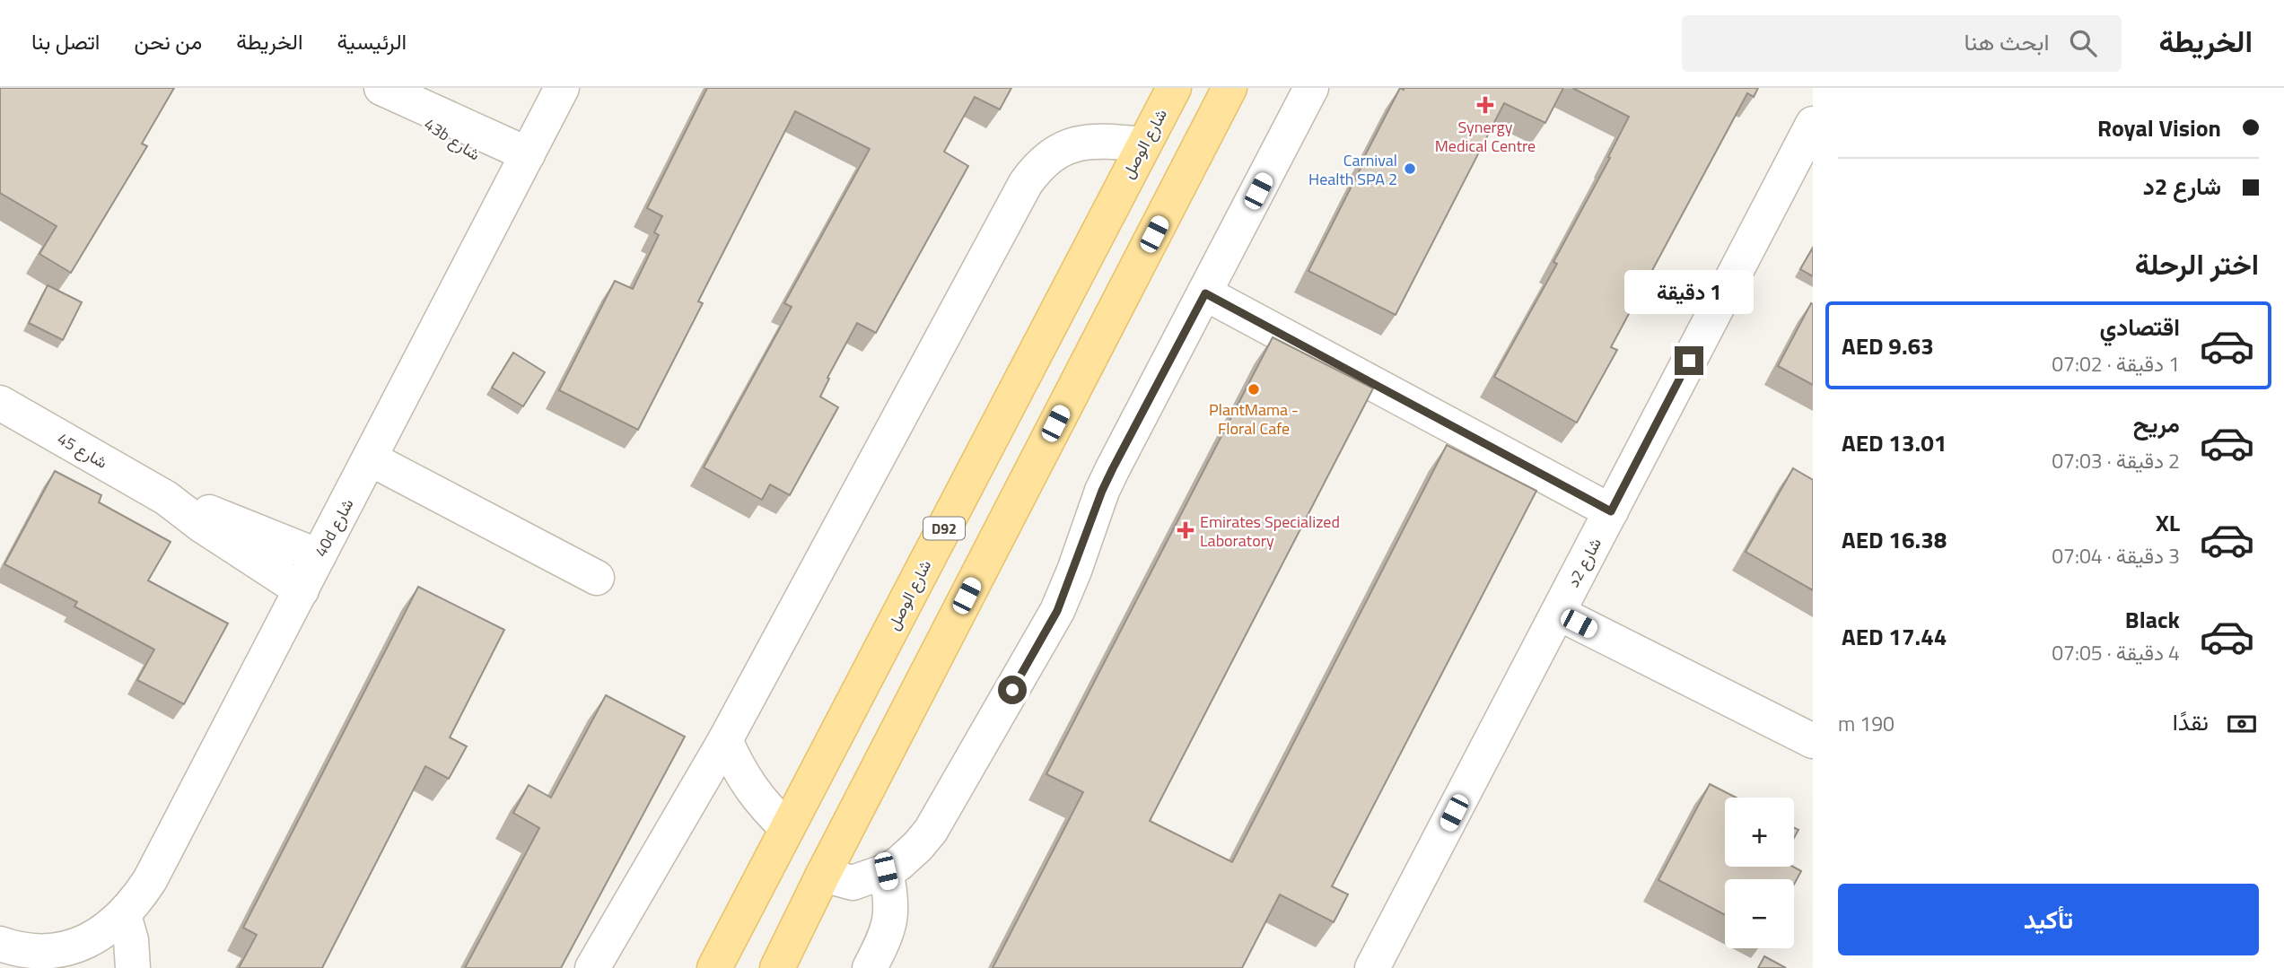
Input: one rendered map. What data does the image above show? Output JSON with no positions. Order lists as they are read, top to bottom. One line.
{"streets":{"main road":["شارع الوصل","D92"],"street":["43b شارع","شارع 45","40d شارع","شارع 2د"]},"crossings":[["43b شارع","40d شارع"],["شارع 45","40d شارع"]],"places":{"health":["Synergy Medical Centre","Emirates Specialized Laboratory"],"other":["Carnival Health SPA 2","PlantMama - Floral Cafe"]},"page":{"header":"الخريطة","search":"ابحث هنا","nav":["الرئيسية","الخريطة","من نحن","اتصل بنا"],"banner":["Royal Vision","شارع 2د"],"heading":"اختر الرحلة","bubble":"1 دقيقة","list":[{"name":"اقتصادي","note":"1 دقيقة · 07:02","value":"AED 9.63"},{"name":"مريح","note":"2 دقيقة · 07:03","value":"AED 13.01"},{"name":"XL","note":"3 دقيقة · 07:04","value":"AED 16.38"},{"name":"Black","note":"4 دقيقة · 07:05","value":"AED 17.44"}],"pay":["نقدًا","190 m"],"map_buttons":["+","−"],"buttons":"تأكيد"}}
